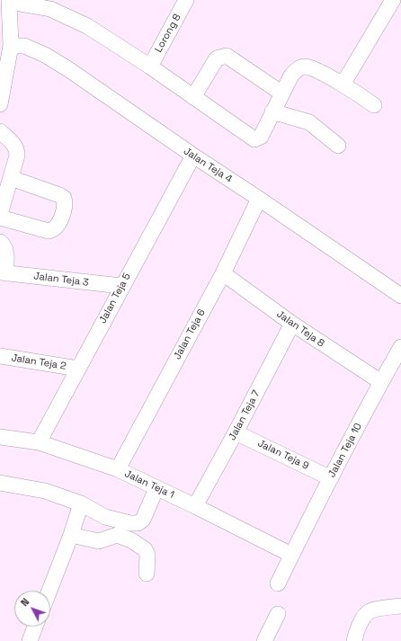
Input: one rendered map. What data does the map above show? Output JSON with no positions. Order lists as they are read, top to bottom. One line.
{"streets":{"street":["Lorong 8","Jalan Teja 4","Jalan Teja 3","Jalan Teja 5","Jalan Teja 8","Jalan Teja 6","Jalan Teja 2","Jalan Teja 7","Jalan Teja 10","Jalan Teja 9","Jalan Teja 1"]},"crossings":[["Jalan Teja 4","Jalan Teja 5"],["Jalan Teja 4","Jalan Teja 6"],["Jalan Teja 3","Jalan Teja 5"],["Jalan Teja 5","Jalan Teja 2"],["Jalan Teja 5","Jalan Teja 1"],["Jalan Teja 8","Jalan Teja 6"],["Jalan Teja 8","Jalan Teja 7"],["Jalan Teja 8","Jalan Teja 10"],["Jalan Teja 6","Jalan Teja 1"],["Jalan Teja 7","Jalan Teja 9"],["Jalan Teja 7","Jalan Teja 1"],["Jalan Teja 10","Jalan Teja 9"],["Jalan Teja 10","Jalan Teja 1"]],"north":"top left"}
